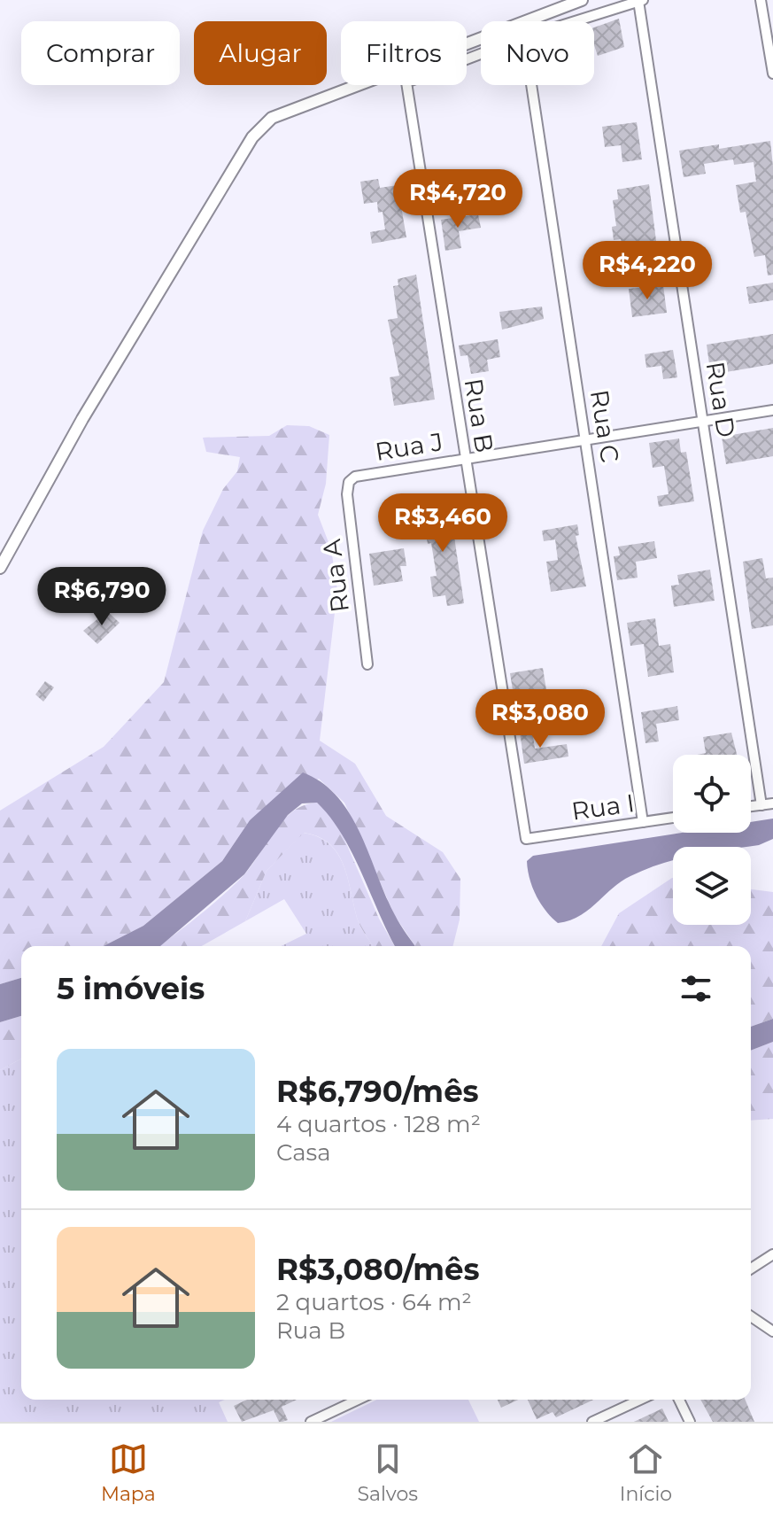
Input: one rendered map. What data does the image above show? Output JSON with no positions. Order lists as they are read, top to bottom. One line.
{"streets":{"street":["Rua D","Rua B","Rua C","Rua J","Rua A","Rua I"]},"crossings":[["Rua D","Rua J"],["Rua B","Rua J"],["Rua B","Rua I"],["Rua C","Rua J"],["Rua C","Rua I"],["Rua J","Rua A"]],"page":{"chip":["Comprar","Alugar","Filtros","Novo"],"price":["R$4,720","R$4,220","R$3,460","R$6,790","R$3,080"],"heading":"5 imóveis","list":[{"name":"R$6,790/mês","note":"4 quartos · 128 m² · Casa"},{"name":"R$3,080/mês","note":"2 quartos · 64 m² · Rua B"}],"tabs":["Mapa","Salvos","Início"]}}
